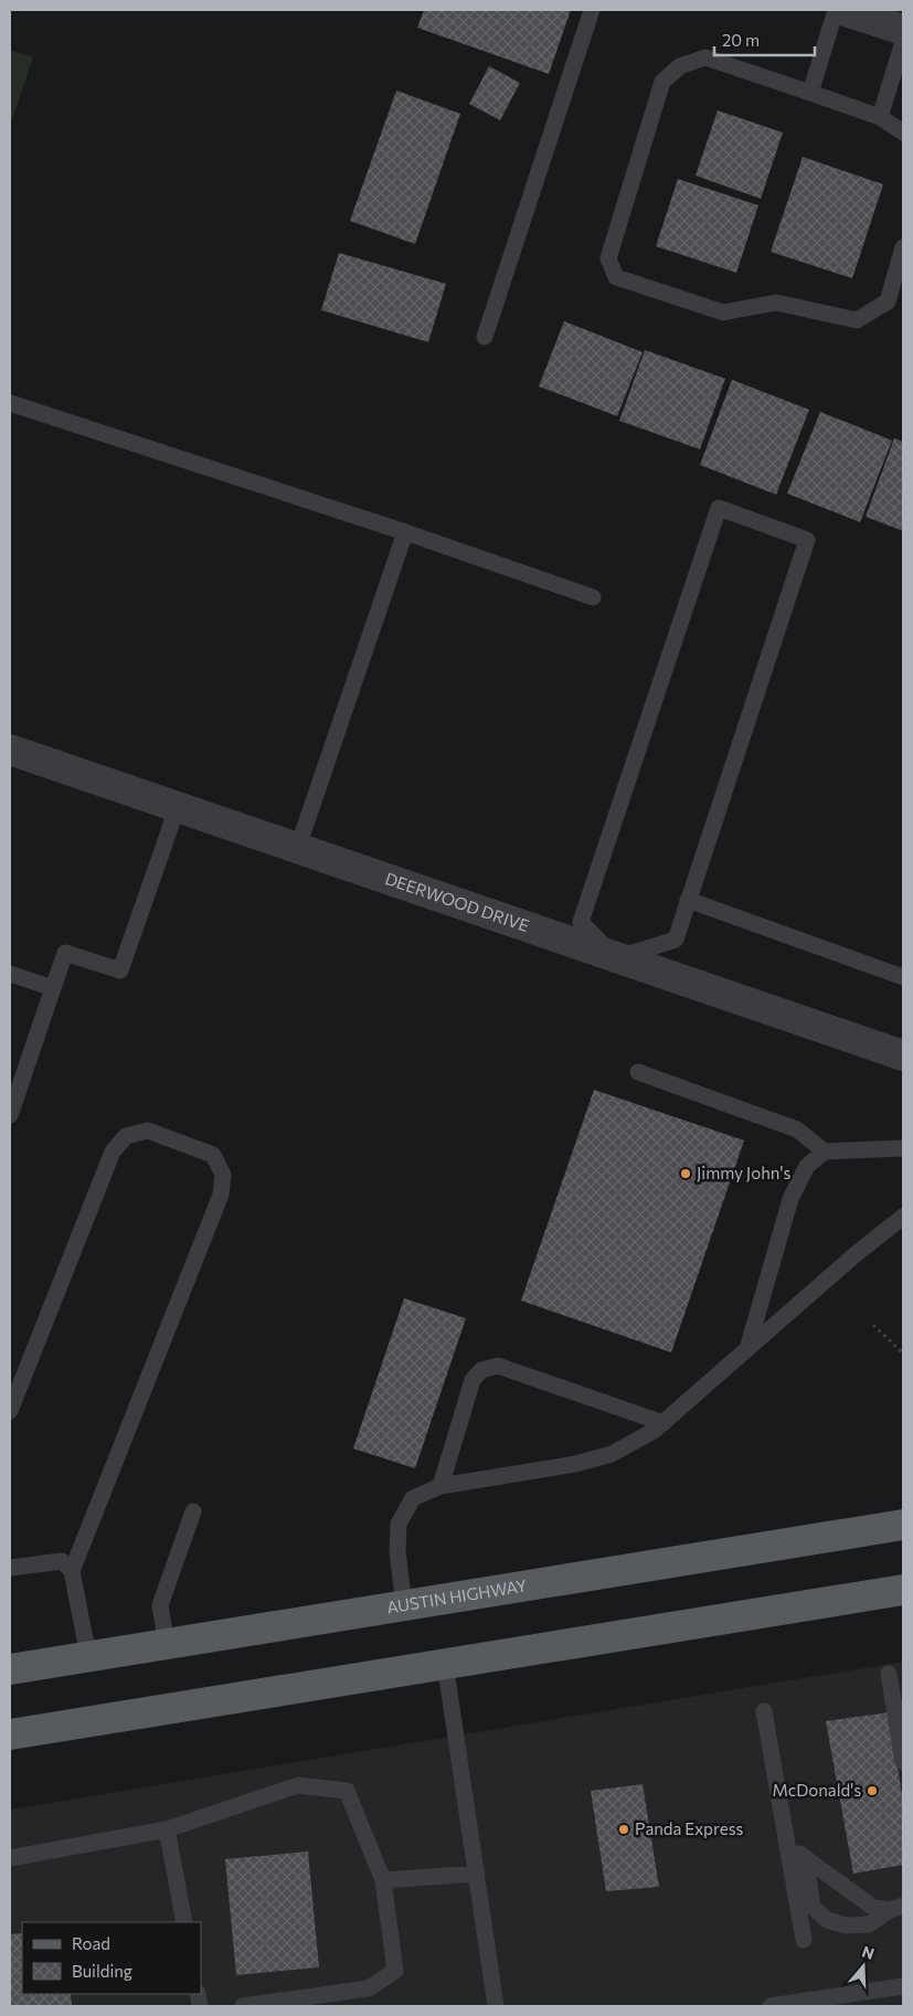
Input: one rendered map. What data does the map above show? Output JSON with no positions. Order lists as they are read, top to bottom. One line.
{"streets":{"main road":["AUSTIN HIGHWAY"],"street":["DEERWOOD DRIVE"]},"places":["Jimmy John's","McDonald's","Panda Express"],"legend":["Road","Building"],"scale_bar":"20 m","north":"top"}
